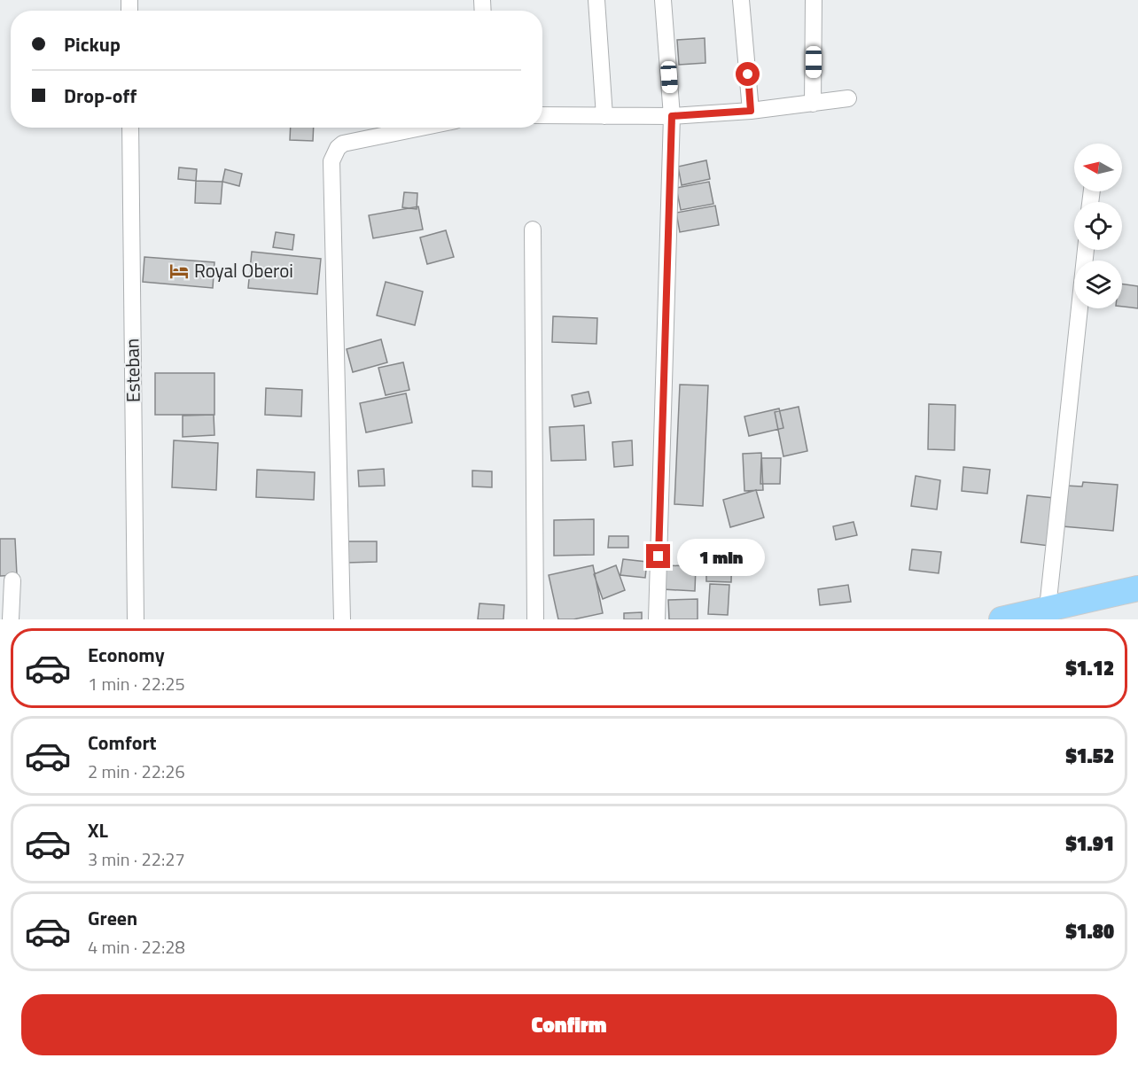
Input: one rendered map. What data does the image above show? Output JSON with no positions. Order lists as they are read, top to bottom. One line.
{"streets":{"street":["Esteban"]},"places":{"hotel":["Royal Oberoi"]},"north":"left","page":{"banner":["Pickup","Drop-off"],"bubble":"1 min","list":[{"name":"Economy","note":"1 min · 22:25","value":"$1.12"},{"name":"Comfort","note":"2 min · 22:26","value":"$1.52"},{"name":"XL","note":"3 min · 22:27","value":"$1.91"},{"name":"Green","note":"4 min · 22:28","value":"$1.80"}],"buttons":"Confirm"}}
